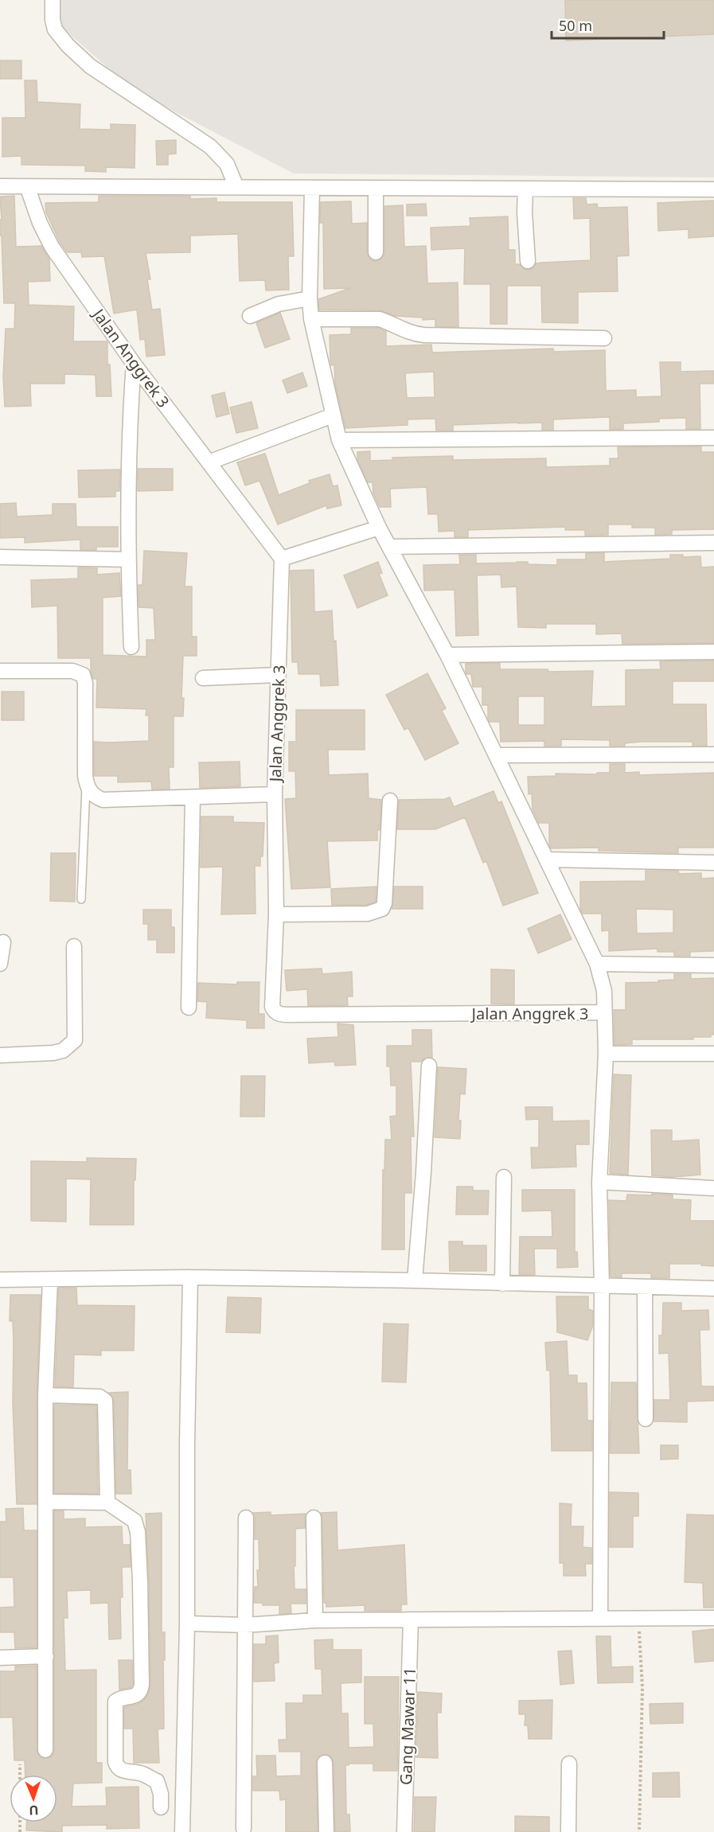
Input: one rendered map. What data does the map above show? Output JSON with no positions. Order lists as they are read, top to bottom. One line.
{"streets":{"street":["Jalan Anggrek 3","Gang Mawar 11"]},"scale_bar":"50 m","north":"bottom"}
